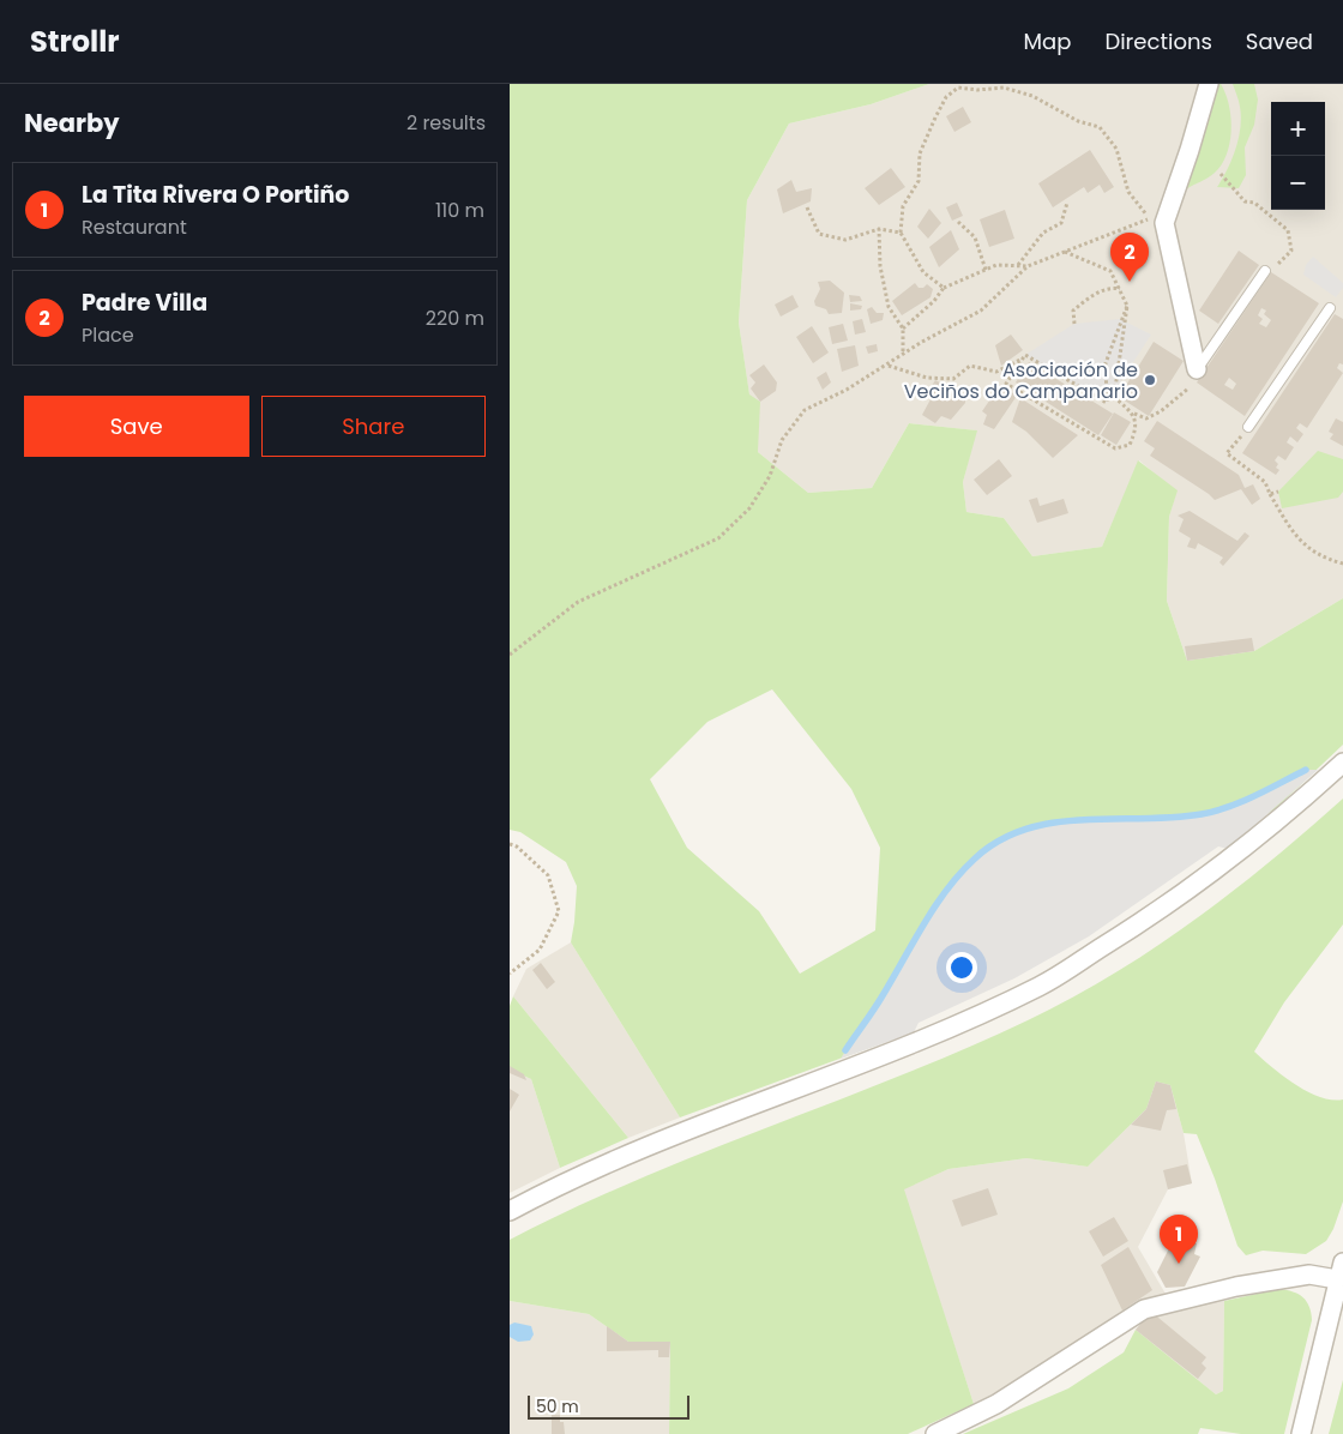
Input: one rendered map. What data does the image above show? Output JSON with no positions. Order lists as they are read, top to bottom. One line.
{"places":["Asociación de Veciños do Campanario"],"scale_bar":"50 m","page":{"header":"Strollr","nav":["Map","Directions","Saved"],"heading":["Nearby","2 results"],"map_buttons":["+","−"],"list":[{"mark":"1","name":"La Tita Rivera O Portiño","note":"Restaurant","value":"110 m"},{"mark":"2","name":"Padre Villa","note":"Place","value":"220 m"}],"pins":["2","1"],"buttons":["Save","Share"],"scale":"50 m"}}
